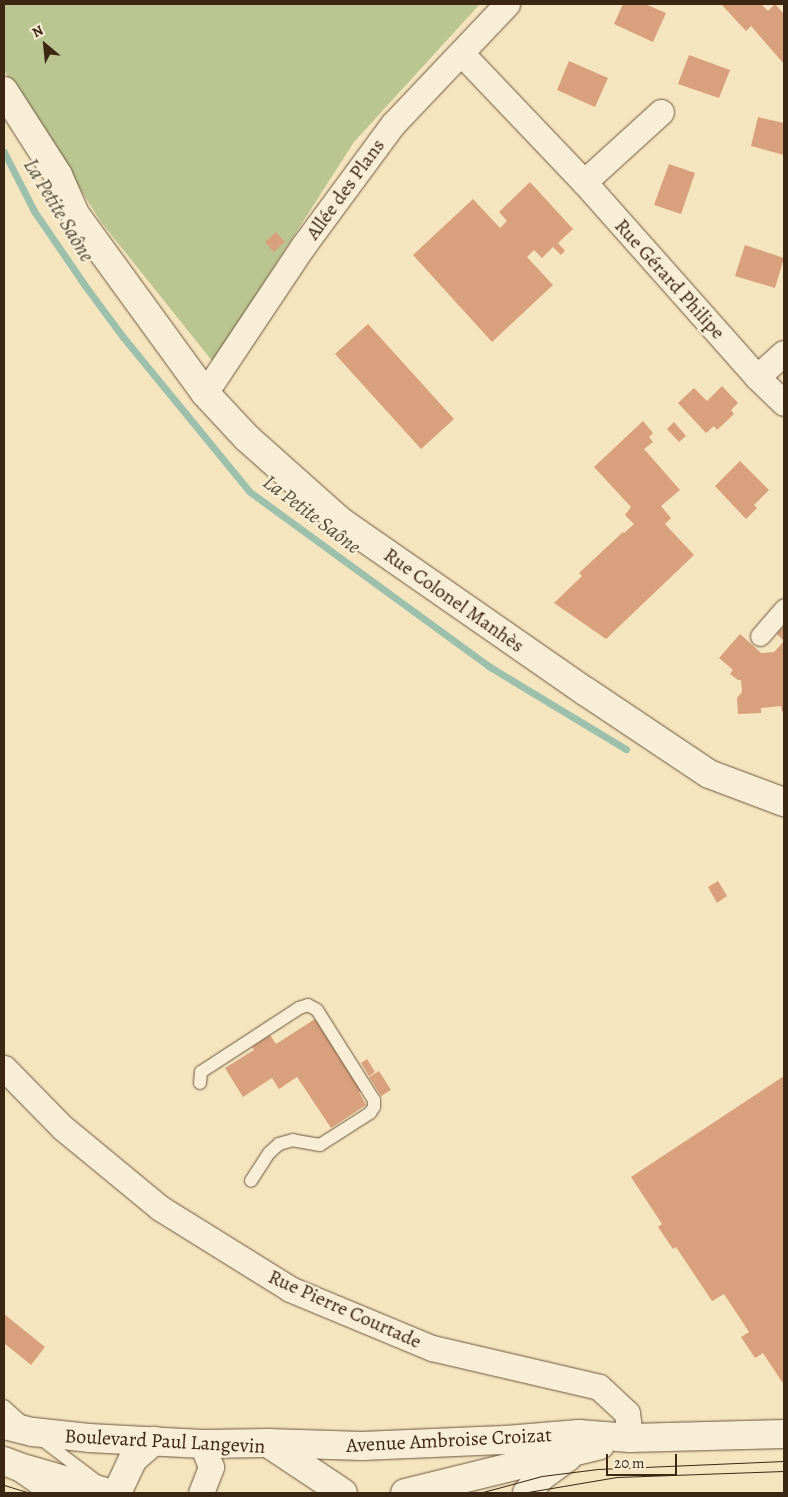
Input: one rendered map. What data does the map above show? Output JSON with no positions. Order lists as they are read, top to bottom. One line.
{"streets":{"street":["Allée des Plans","Rue Gérard Philipe","Rue Colonel Manhès","Rue Pierre Courtade","Avenue Ambroise Croizat","Boulevard Paul Langevin"]},"crossings":[["Allée des Plans","Rue Gérard Philipe"],["Allée des Plans","Rue Colonel Manhès"],["Rue Pierre Courtade","Avenue Ambroise Croizat"],["Avenue Ambroise Croizat","Boulevard Paul Langevin"]],"water":["La Petite Saône"],"scale_bar":"20 m","north":"top left"}
